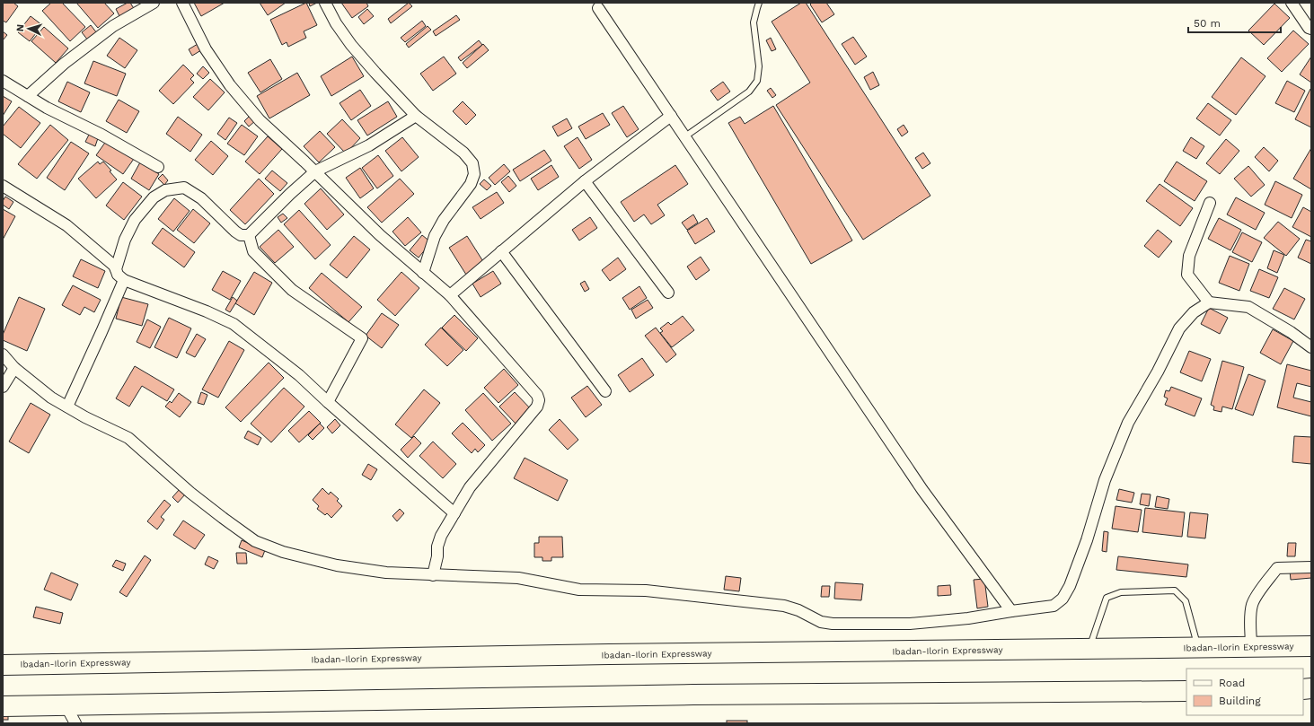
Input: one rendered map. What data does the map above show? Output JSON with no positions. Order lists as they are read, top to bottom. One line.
{"streets":{"highway":["Ibadan-Ilorin Expressway"]},"legend":["Road","Building"],"scale_bar":"50 m","north":"left"}
